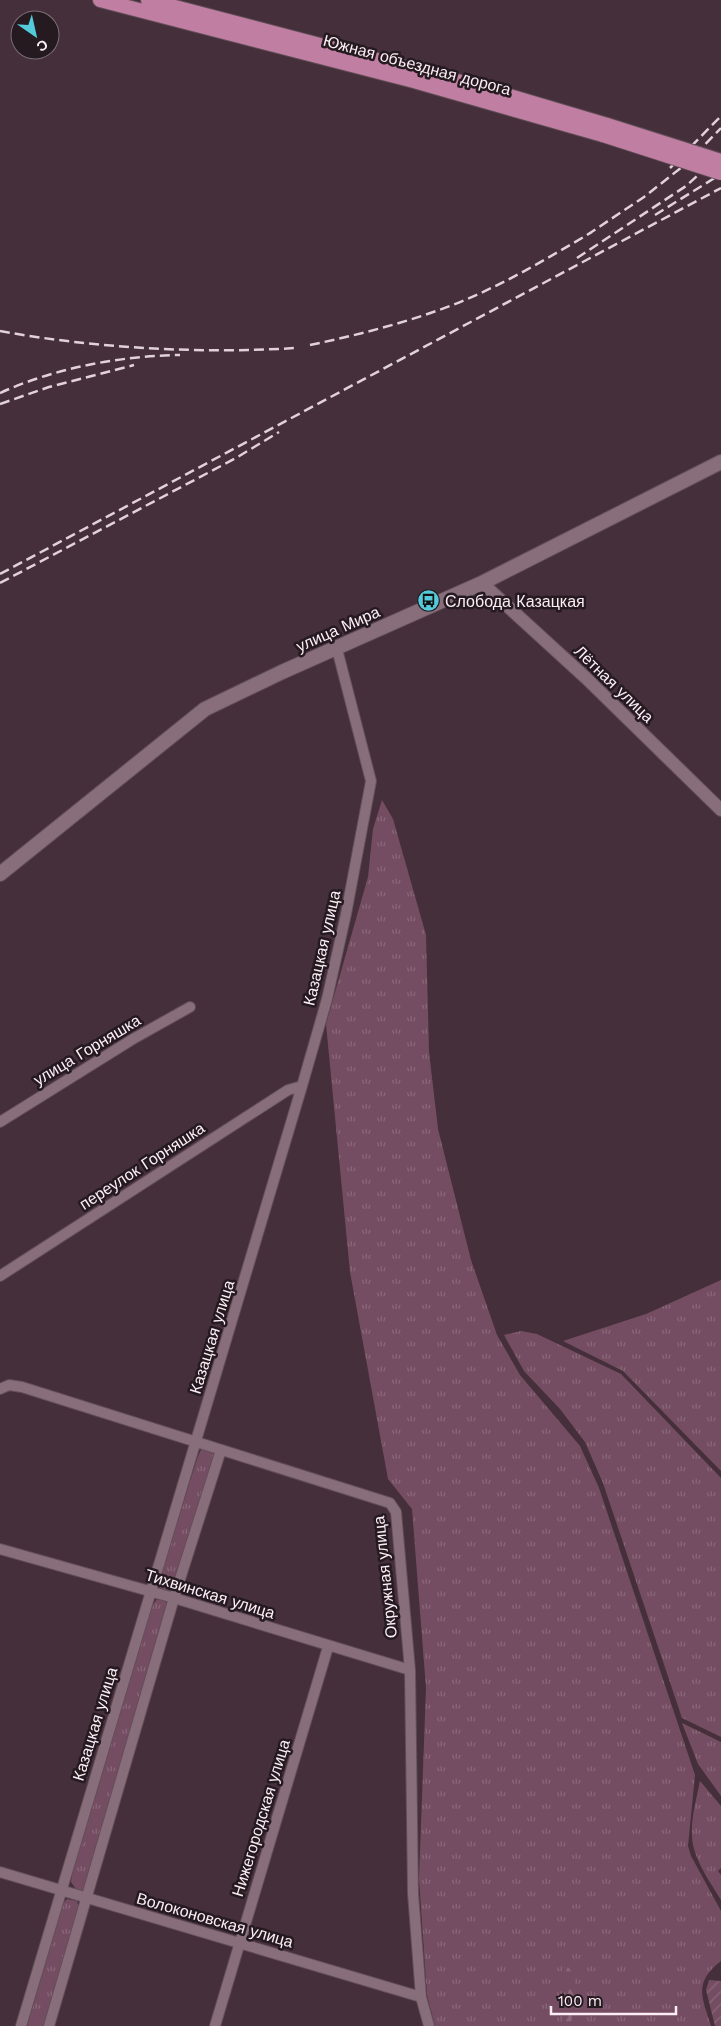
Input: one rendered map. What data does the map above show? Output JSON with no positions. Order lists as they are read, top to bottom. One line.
{"streets":{"main road":["Южная объездная дорога","улица Мира"],"street":["Лётная улица","Казацкая улица","улица Горняшка","переулок Горняшка","Окружная улица","Тихвинская улица","Нижегородская улица","Волоконовская улица"]},"crossings":[["улица Мира","Лётная улица"],["улица Мира","Казацкая улица"],["Казацкая улица","переулок Горняшка"],["Казацкая улица","Окружная улица"],["Казацкая улица","Тихвинская улица"],["Казацкая улица","Волоконовская улица"],["Окружная улица","Тихвинская улица"],["Окружная улица","Волоконовская улица"],["Тихвинская улица","Нижегородская улица"],["Нижегородская улица","Волоконовская улица"]],"places":{"bus stop":["Слобода Казацкая"]},"scale_bar":"100 m","north":"bottom right"}
